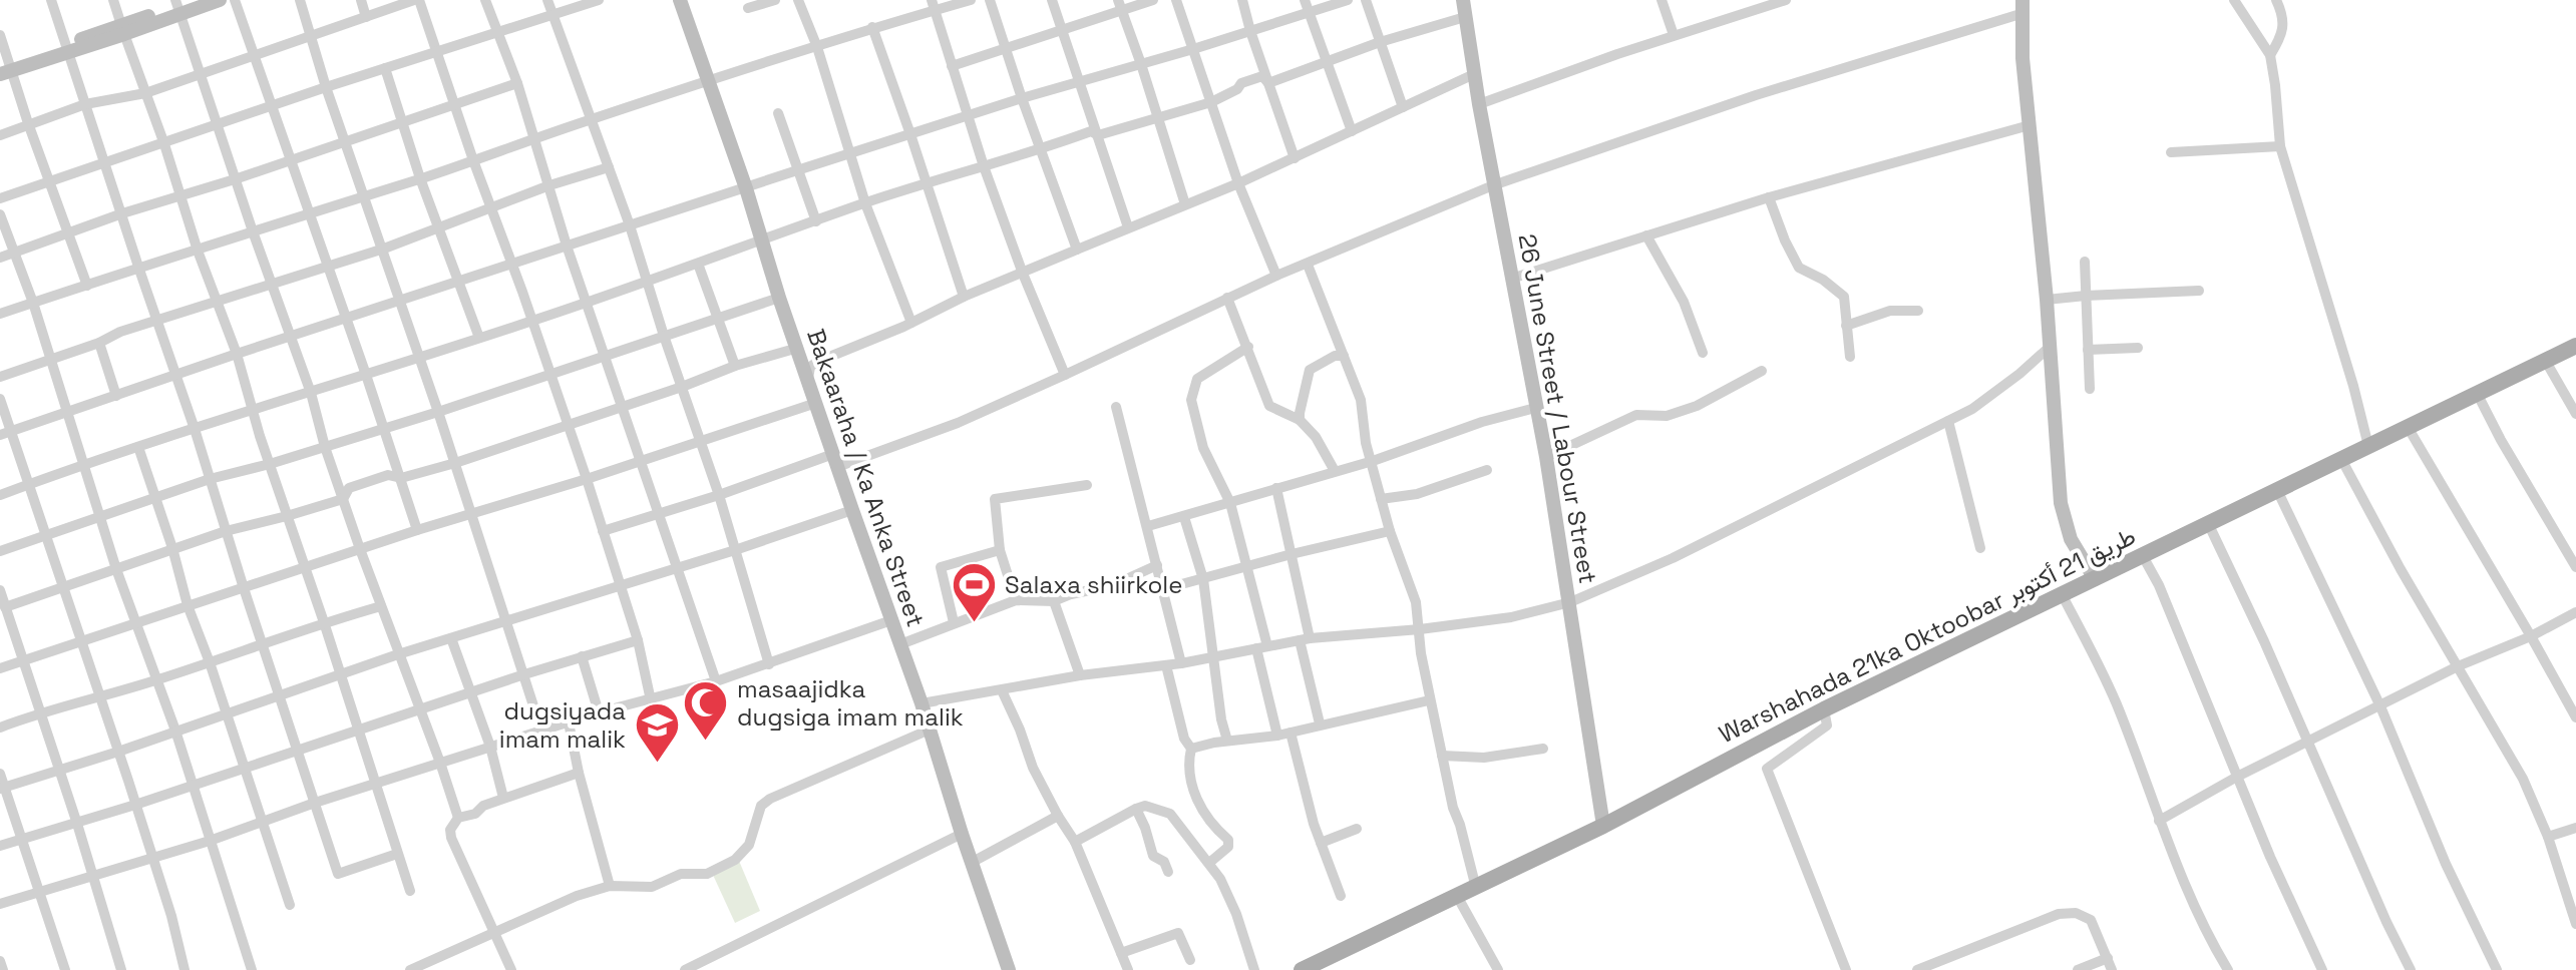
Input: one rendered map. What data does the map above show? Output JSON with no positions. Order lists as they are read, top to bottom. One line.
{"streets":{"main road":["Warshahada 21ka Oktoobar طريق 21 أكتوبر"],"street":["26 June Street / Labour Street","Bakaaraha / Ka Anka Street"]},"crossings":[["26 June Street / Labour Street","Warshahada 21ka Oktoobar طريق 21 أكتوبر"]],"places":{"sports":["Salaxa shiirkole"],"mosque":["masaajidka dugsiga imam malik"],"school or university":["dugsiyada imam malik"]}}
